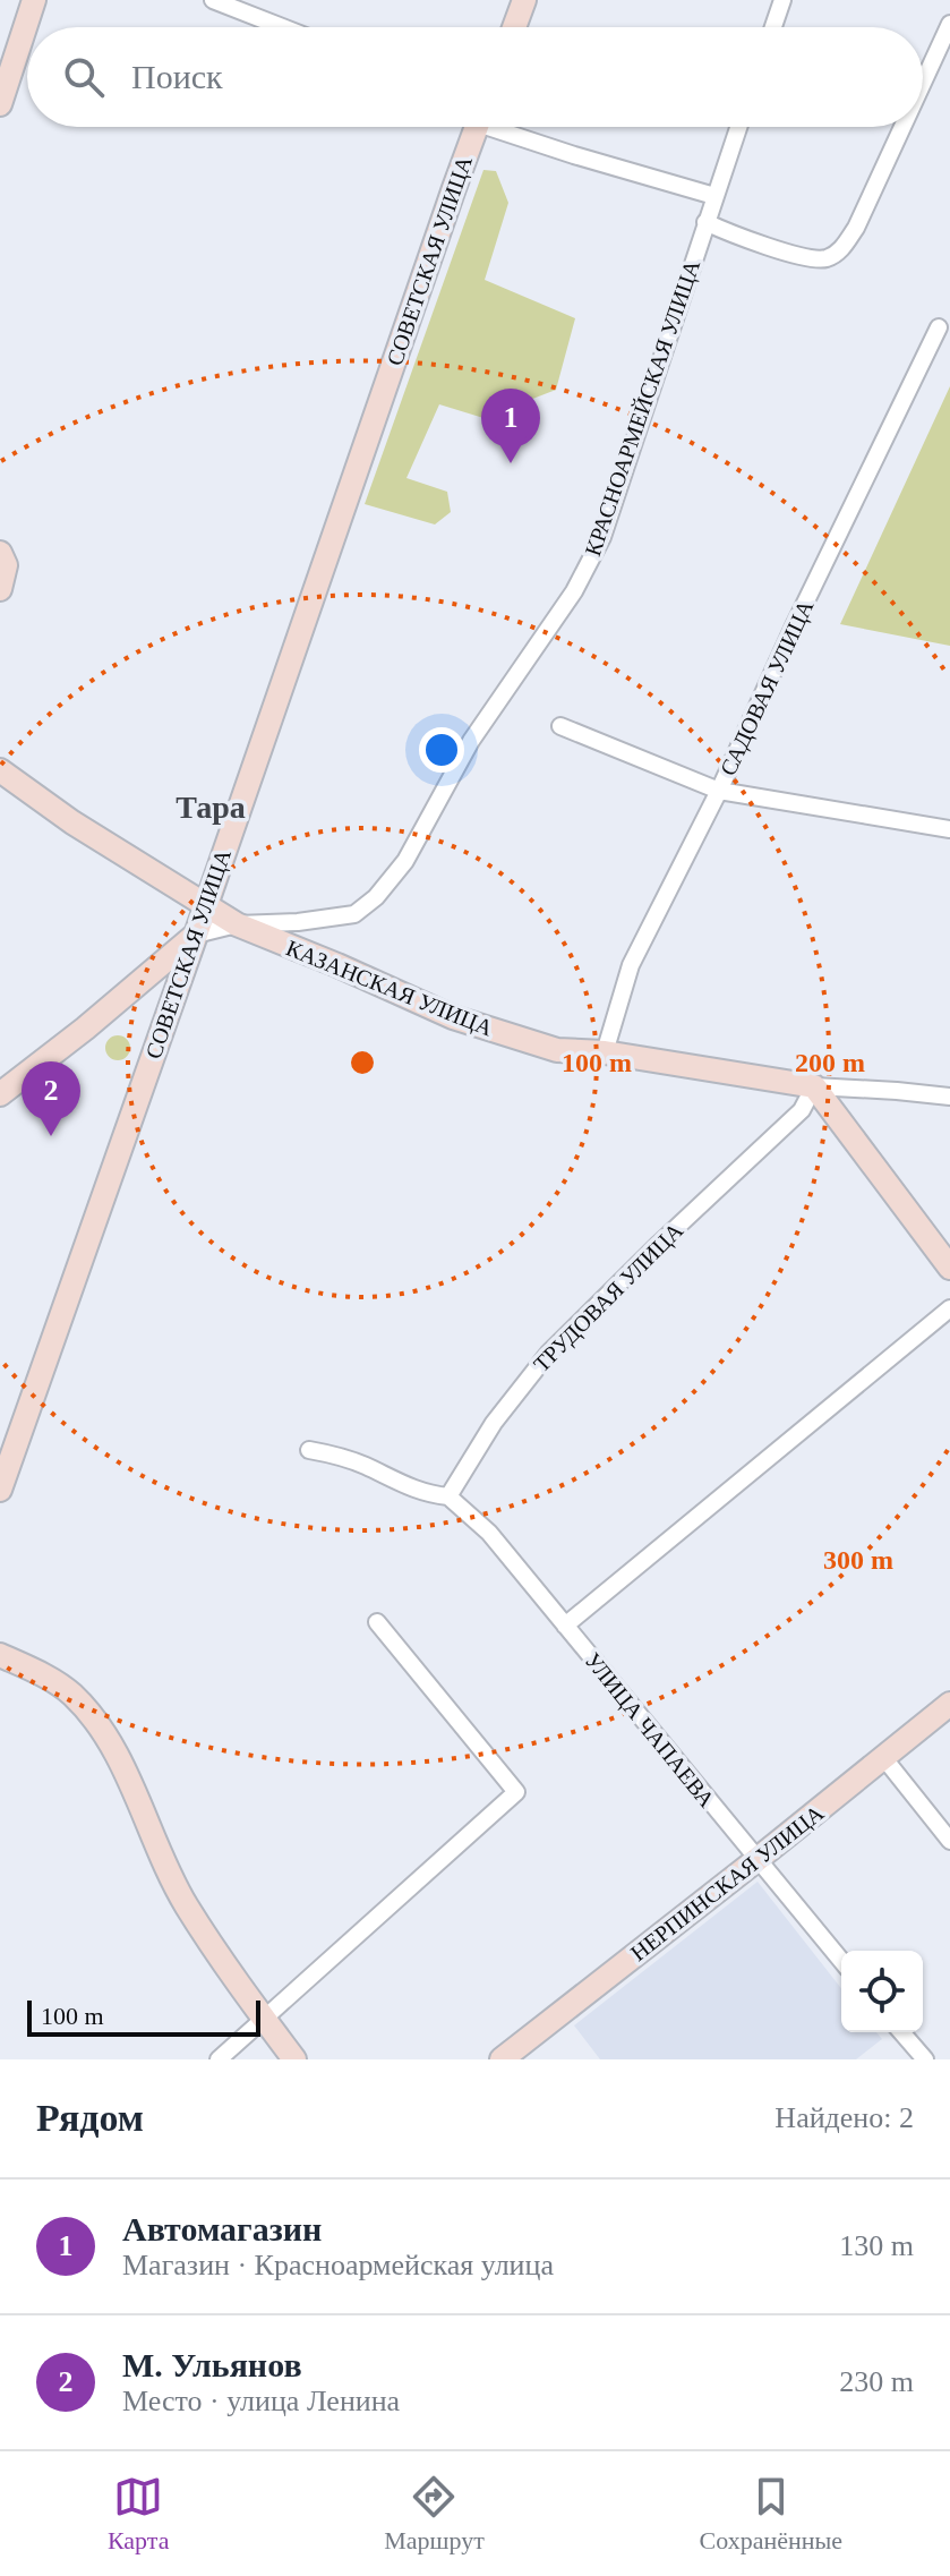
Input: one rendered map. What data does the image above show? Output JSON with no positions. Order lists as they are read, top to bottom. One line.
{"streets":{"main road":["СОВЕТСКАЯ УЛИЦА","КАЗАНСКАЯ УЛИЦА","НЕРПИНСКАЯ УЛИЦА"],"street":["КРАСНОАРМЕЙСКАЯ УЛИЦА","САДОВАЯ УЛИЦА","ТРУДОВАЯ УЛИЦА","УЛИЦА ЧАПАЕВА"]},"crossings":[["СОВЕТСКАЯ УЛИЦА","КРАСНОАРМЕЙСКАЯ УЛИЦА"],["СОВЕТСКАЯ УЛИЦА","КАЗАНСКАЯ УЛИЦА"],["КРАСНОАРМЕЙСКАЯ УЛИЦА","КАЗАНСКАЯ УЛИЦА"],["САДОВАЯ УЛИЦА","КАЗАНСКАЯ УЛИЦА"],["КАЗАНСКАЯ УЛИЦА","ТРУДОВАЯ УЛИЦА"],["ТРУДОВАЯ УЛИЦА","УЛИЦА ЧАПАЕВА"],["УЛИЦА ЧАПАЕВА","НЕРПИНСКАЯ УЛИЦА"]],"districts":["Тара"],"scale_bar":"100 m","page":{"search":"Поиск","pins":["1","2"],"scale":"100 m","heading":["Рядом","Найдено: 2"],"list":[{"mark":"1","name":"Автомагазин","note":"Магазин · Красноармейская улица","value":"130 m"},{"mark":"2","name":"М. Ульянов","note":"Место · улица Ленина","value":"230 m"}],"nav":["Карта","Маршрут","Сохранённые"]},"rings":["100 m","200 m","300 m"]}
